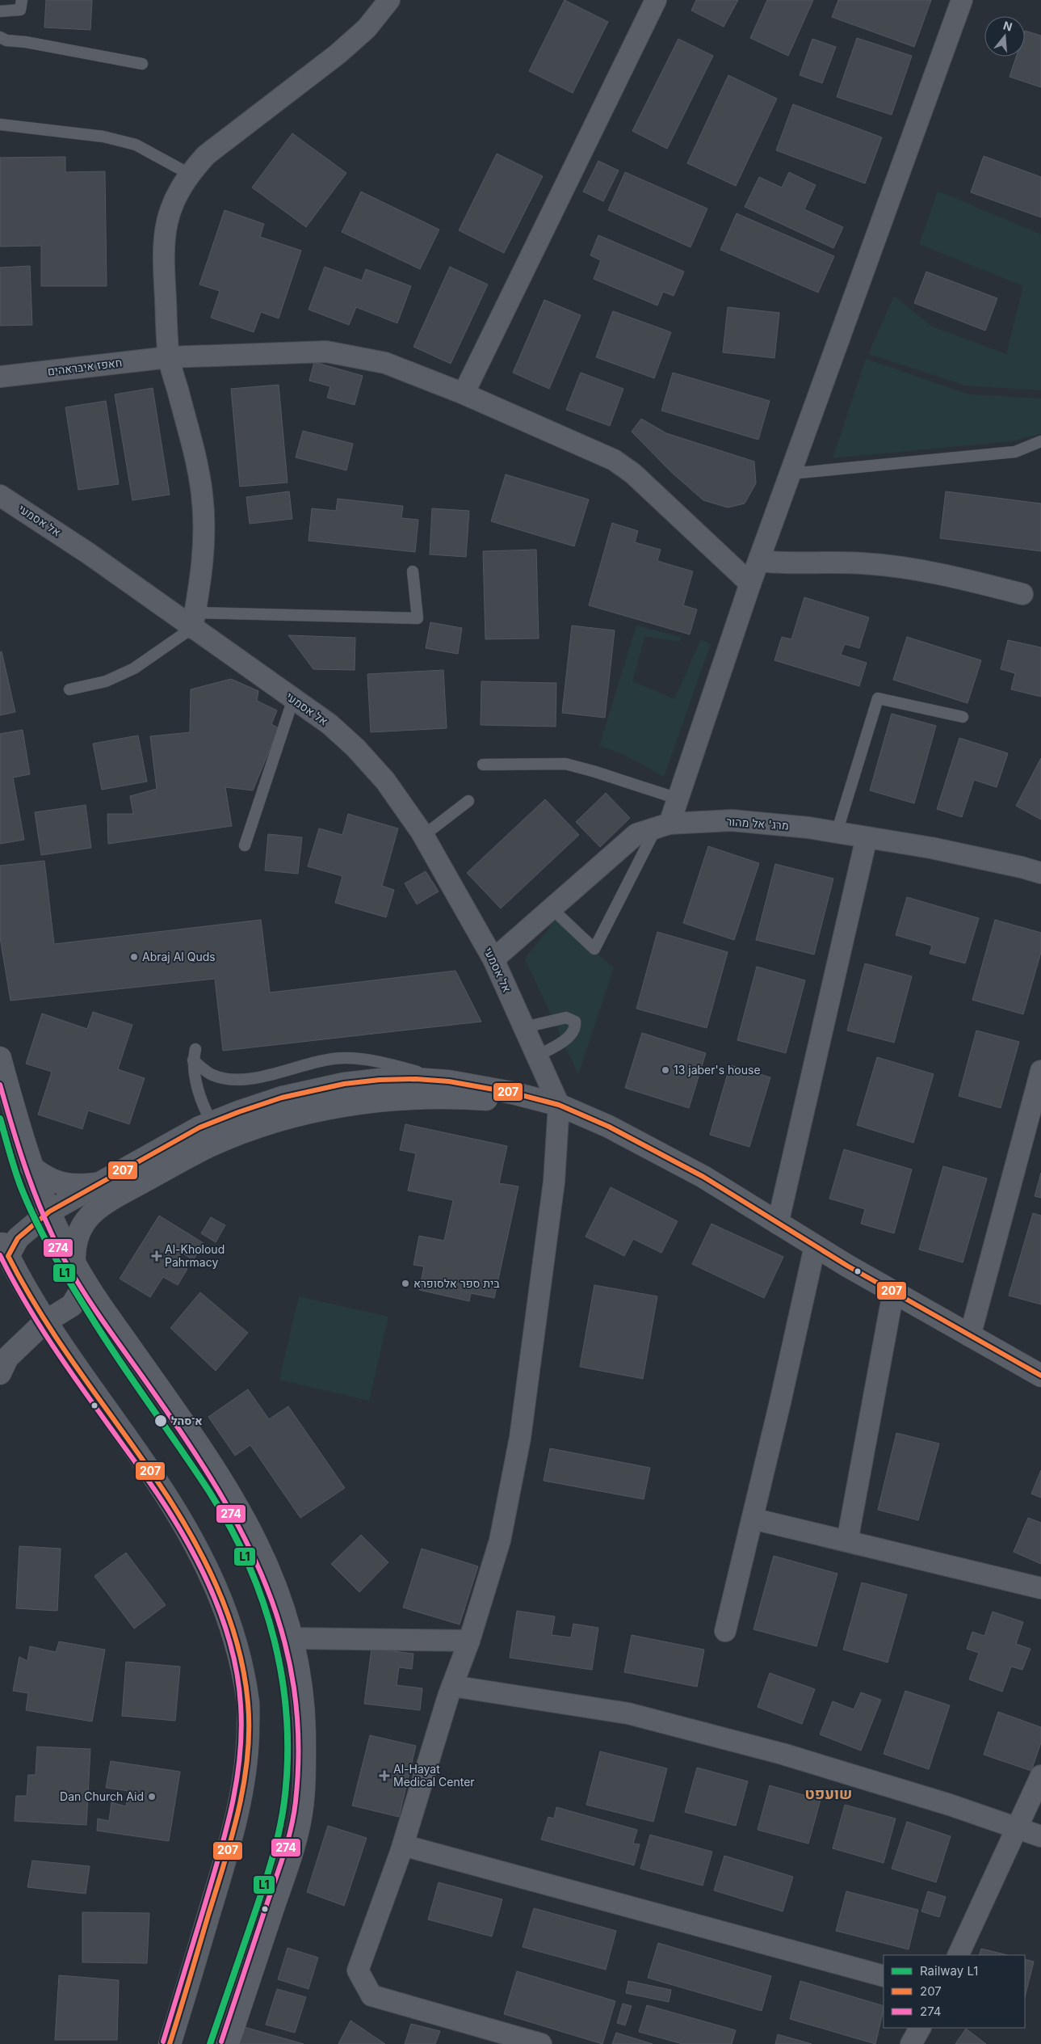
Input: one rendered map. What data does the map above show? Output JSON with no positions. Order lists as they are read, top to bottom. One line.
{"streets":{"street":["חאפז איבראהים","אל אסמעי","מרג' אל מהור"]},"crossings":[["אל אסמעי","מרג' אל מהור"]],"districts":["שועפט"],"places":{"other":["Abraj Al Quds","13 jaber's house","בית ספר אלסופרא","א־סהל","Dan Church Aid"],"health":["Al-Kholoud Pahrmacy","Al-Hayat Medical Center"]},"lines":["transit line 207","transit line 274","rail line L1"],"legend":["Railway L1","207","274"],"north":"top"}
